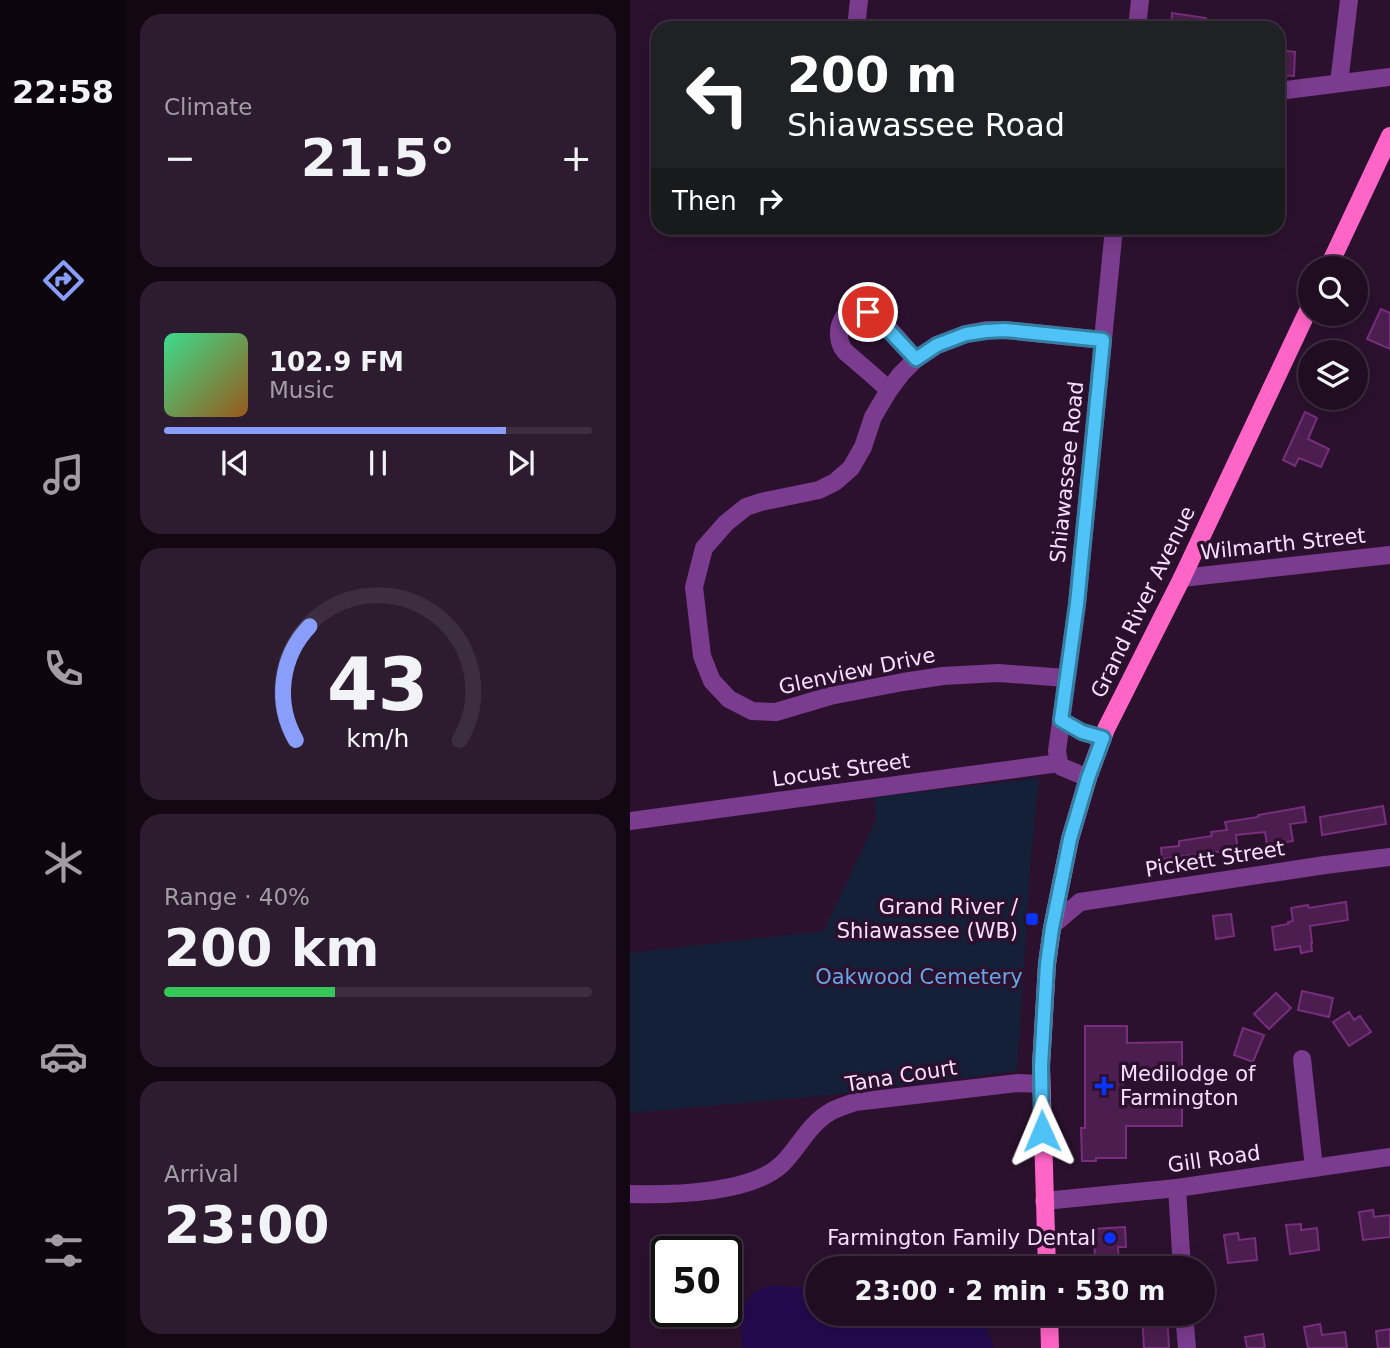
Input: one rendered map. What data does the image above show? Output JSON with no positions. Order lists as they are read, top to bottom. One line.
{"streets":{"main road":["Grand River Avenue"],"street":["Shiawassee Road","Wilmarth Street","Glenview Drive","Locust Street","Pickett Street","Tana Court","Gill Road"]},"crossings":[["Shiawassee Road","Glenview Drive"],["Shiawassee Road","Locust Street"],["Wilmarth Street","Grand River Avenue"],["Grand River Avenue","Pickett Street"],["Grand River Avenue","Tana Court"],["Grand River Avenue","Gill Road"]],"parks":["Oakwood Cemetery"],"places":{"transit":["Grand River / Shiawassee (WB)"],"health":["Medilodge of Farmington"],"other":["Farmington Family Dental"]},"page":{"tabs":"22:58","tile":["Climate",["Range · 40%","200 km"],["Arrival","23:00"]],"turn":["200 m","Shiawassee Road"],"heat":["−","21.5°","+"],"then":"Then","song":["102.9 FM","Music"],"limit":"50","trip":"23:00 · 2 min · 530 m","gauge":["43","km/h"]}}
